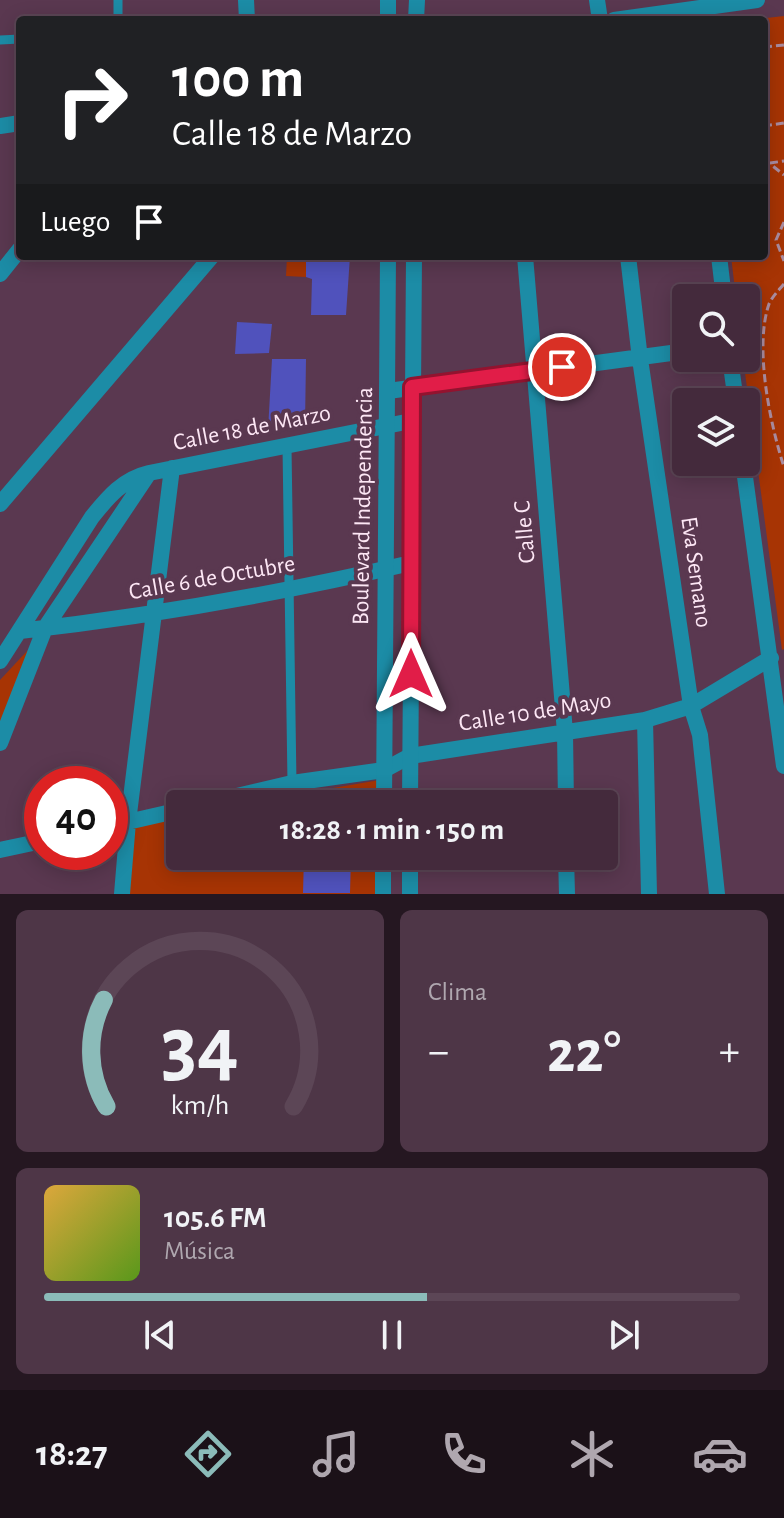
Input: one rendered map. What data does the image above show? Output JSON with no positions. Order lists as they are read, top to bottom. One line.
{"streets":{"street":["Calle 18 de Marzo","Boulevard Independencia","Calle C","Eva Semano","Calle 6 de Octubre","Calle 10 de Mayo"]},"crossings":[["Calle 18 de Marzo","Boulevard Independencia"],["Calle 18 de Marzo","Calle 6 de Octubre"],["Boulevard Independencia","Calle 6 de Octubre"],["Boulevard Independencia","Calle 10 de Mayo"],["Calle C","Calle 10 de Mayo"],["Eva Semano","Calle 10 de Mayo"]],"page":{"turn":["100 m","Calle 18 de Marzo"],"then":"Luego","limit":"40","trip":"18:28 · 1 min · 150 m","tile":"Clima","heat":["−","22°","+"],"song":["105.6 FM","Música"],"tabs":"18:27","gauge":["34","km/h"]}}
